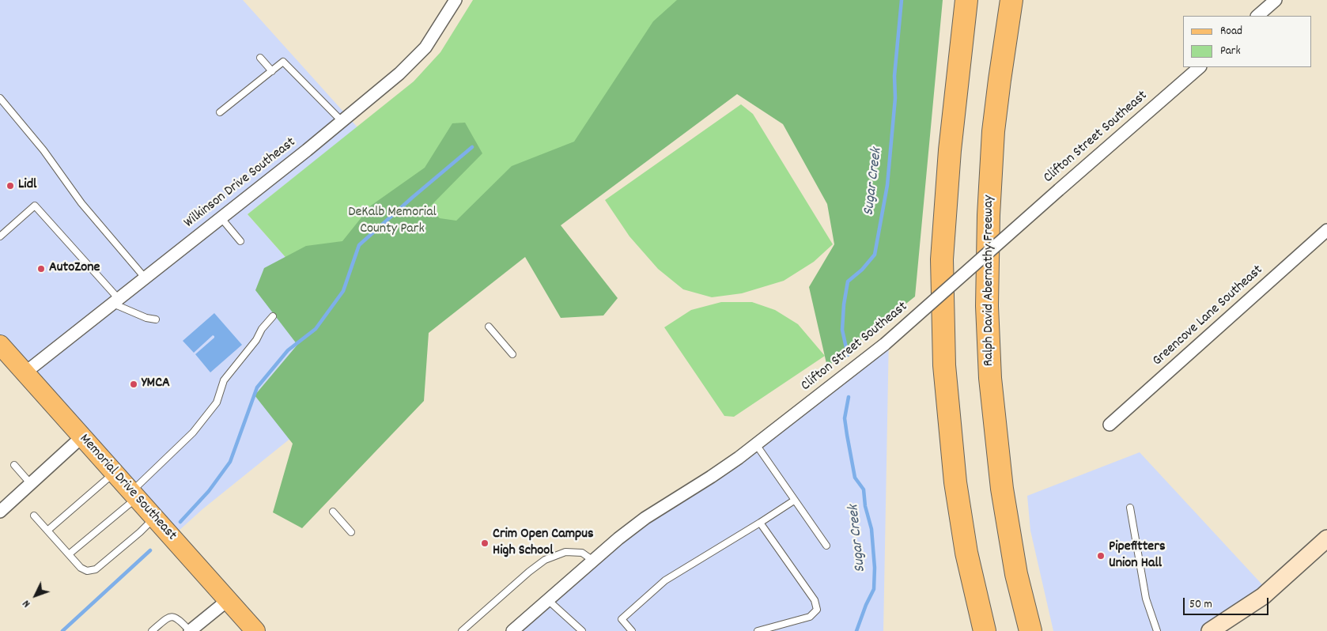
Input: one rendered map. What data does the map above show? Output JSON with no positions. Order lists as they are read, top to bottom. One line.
{"streets":{"highway":["Ralph David Abernathy Freeway"],"main road":["Memorial Drive Southeast"],"street":["Clifton Street Southeast","Wilkinson Drive Southeast","Greencove Lane Southeast"]},"crossings":[["Wilkinson Drive Southeast","Memorial Drive Southeast"]],"water":["Sugar Creek"],"parks":["DeKalb Memorial County Park"],"places":["Lidl","AutoZone","YMCA","Crim Open Campus High School","Pipefitters Union Hall"],"legend":["Road","Park"],"scale_bar":"50 m","north":"bottom left"}
